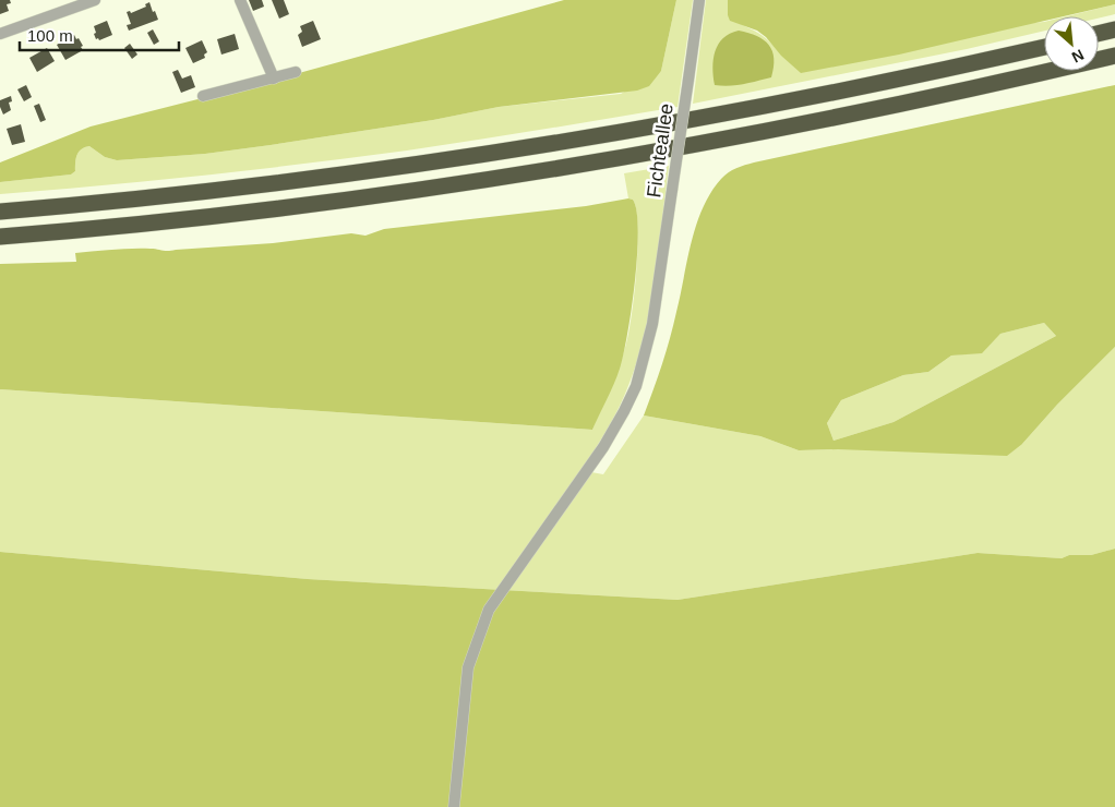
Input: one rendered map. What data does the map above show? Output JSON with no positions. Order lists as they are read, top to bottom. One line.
{"streets":{"street":["Fichteallee"]},"scale_bar":"100 m","north":"bottom right"}
